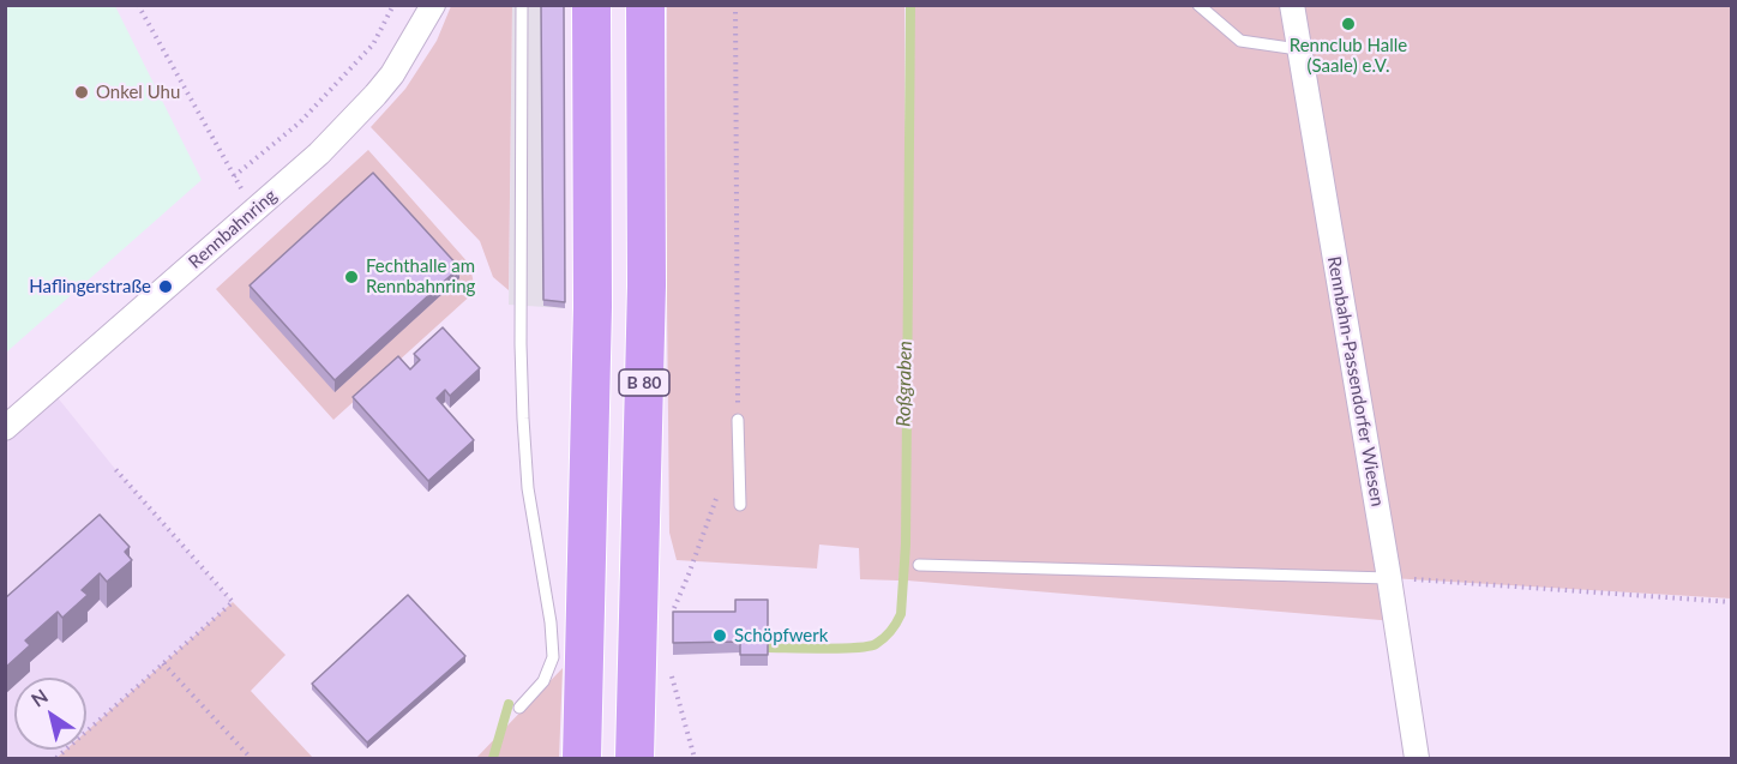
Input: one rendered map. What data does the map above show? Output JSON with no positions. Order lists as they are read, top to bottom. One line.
{"streets":{"highway":["B 80"],"street":["Rennbahnring","Rennbahn-Passendorfer Wiesen"]},"water":["Roßgraben"],"places":["Rennclub Halle (Saale) e.V.","Onkel Uhu","Fechthalle am Rennbahnring","Haflingerstraße","Schöpfwerk"],"north":"top left"}
